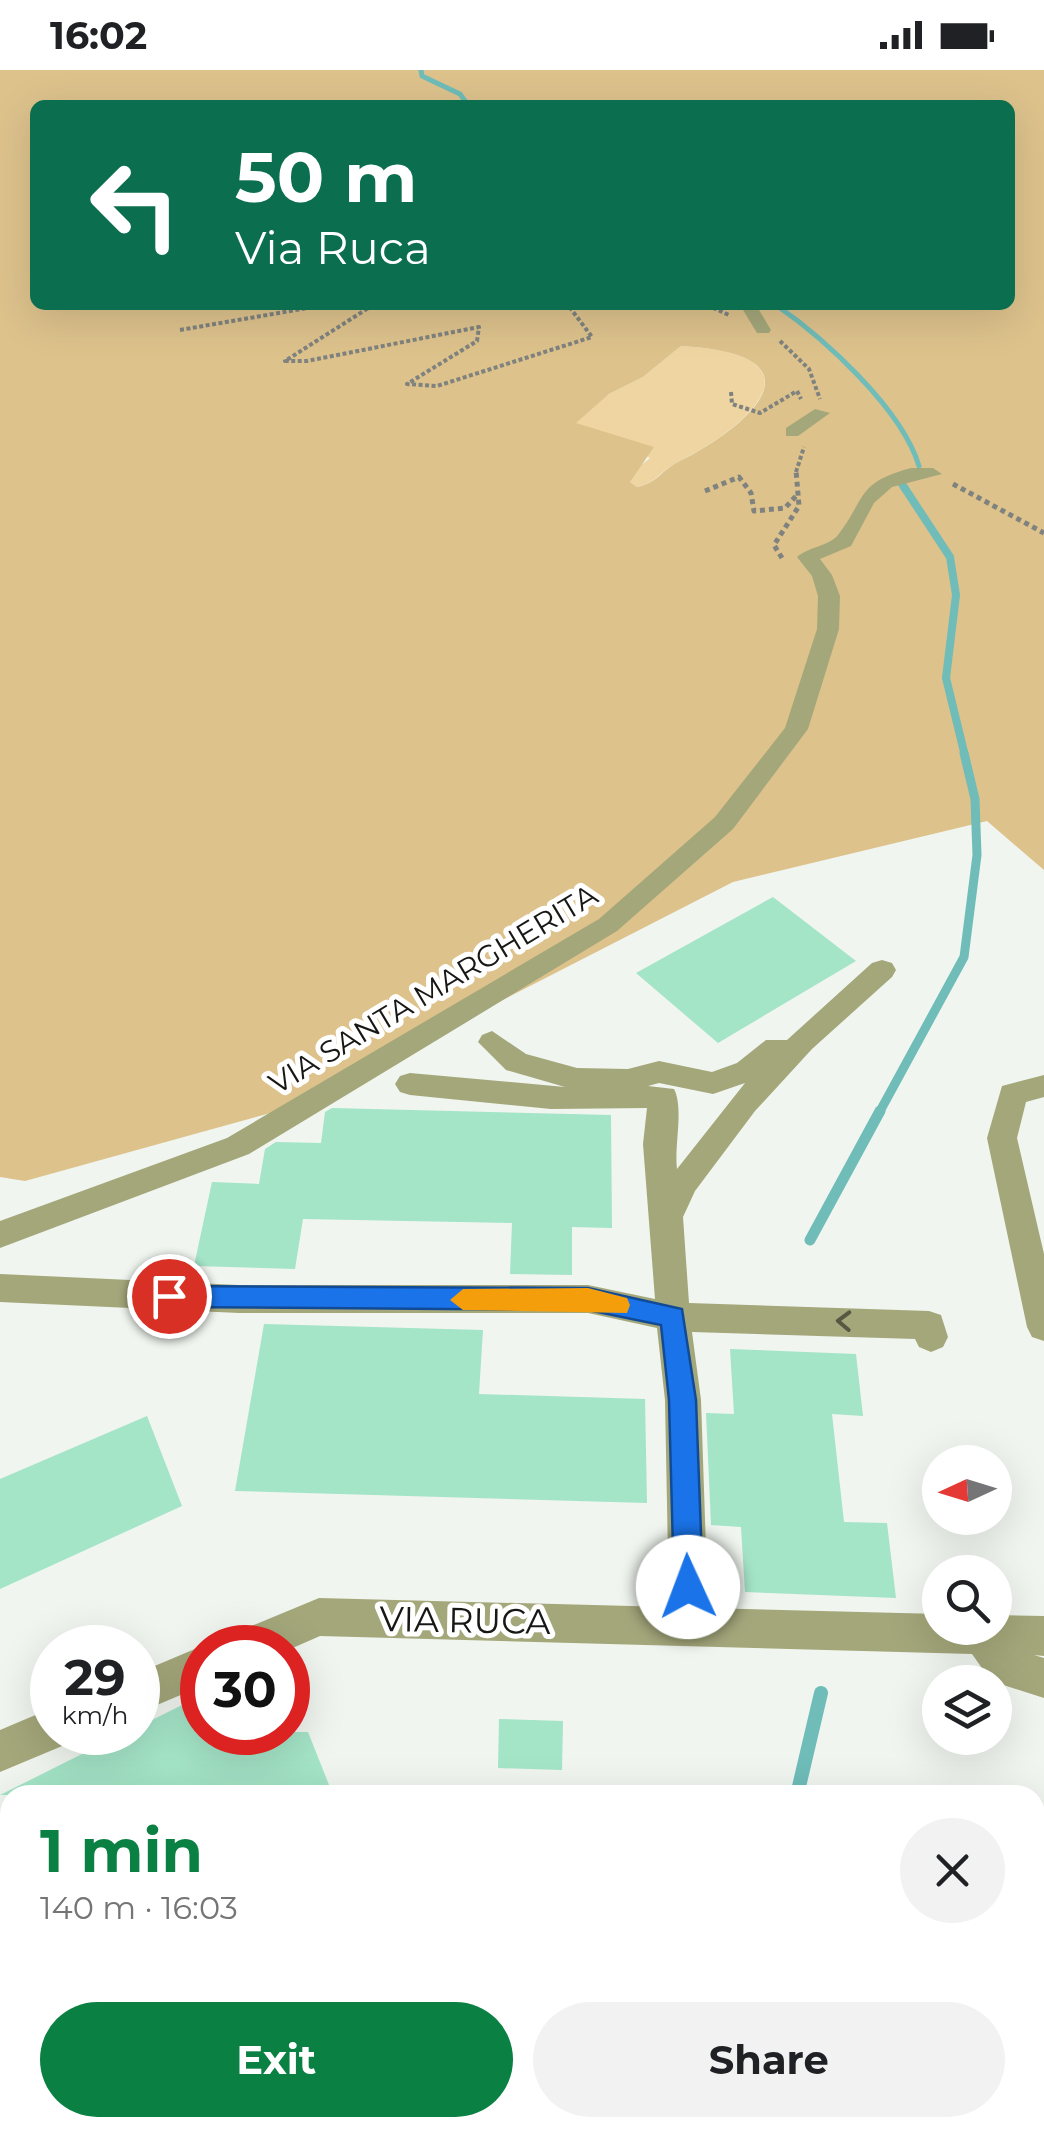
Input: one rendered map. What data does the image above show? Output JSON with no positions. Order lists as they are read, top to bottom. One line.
{"streets":{"street":["VIA SANTA MARGHERITA","VIA RUCA"]},"north":"left","page":{"status":"16:02","turn":["50 m","Via Ruca"],"speed":"29 km/h","limit":"30","heading":["1 min","140 m · 16:03"],"buttons":["Exit","Share"]}}
